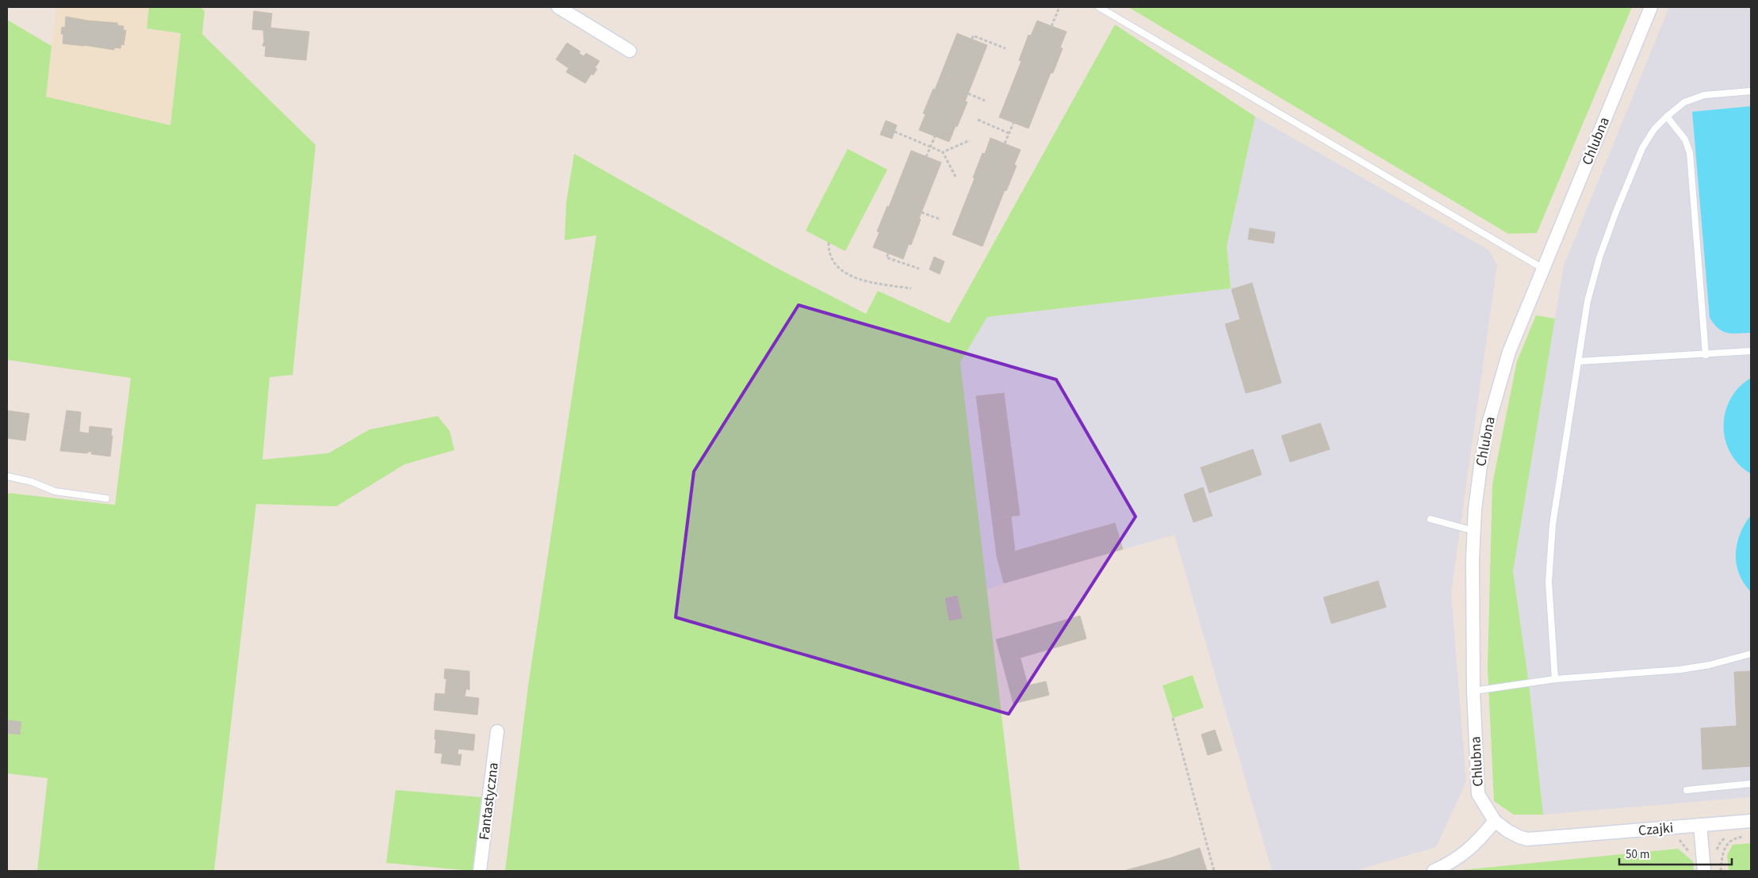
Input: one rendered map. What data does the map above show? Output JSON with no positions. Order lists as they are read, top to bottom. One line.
{"streets":{"street":["Chlubna","Fantastyczna","Czajki"]},"crossings":[["Chlubna","Czajki"]],"scale_bar":"50 m"}
